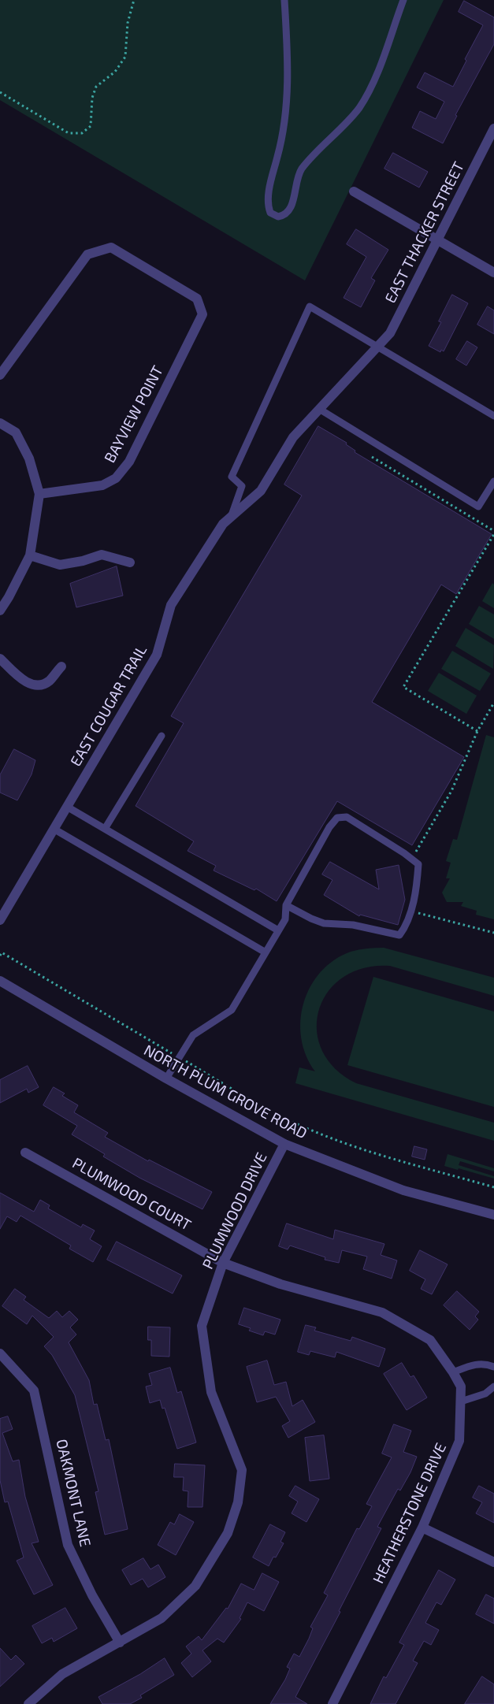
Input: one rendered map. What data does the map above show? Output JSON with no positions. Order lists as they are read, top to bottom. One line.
{"streets":{"street":["EAST THACKER STREET","BAYVIEW POINT","EAST COUGAR TRAIL","NORTH PLUM GROVE ROAD","PLUMWOOD COURT","PLUMWOOD DRIVE","OAKMONT LANE","HEATHERSTONE DRIVE"]},"crossings":[["EAST THACKER STREET","EAST COUGAR TRAIL"],["NORTH PLUM GROVE ROAD","PLUMWOOD DRIVE"],["PLUMWOOD COURT","PLUMWOOD DRIVE"],["PLUMWOOD COURT","HEATHERSTONE DRIVE"],["PLUMWOOD DRIVE","OAKMONT LANE"],["PLUMWOOD DRIVE","HEATHERSTONE DRIVE"]]}
